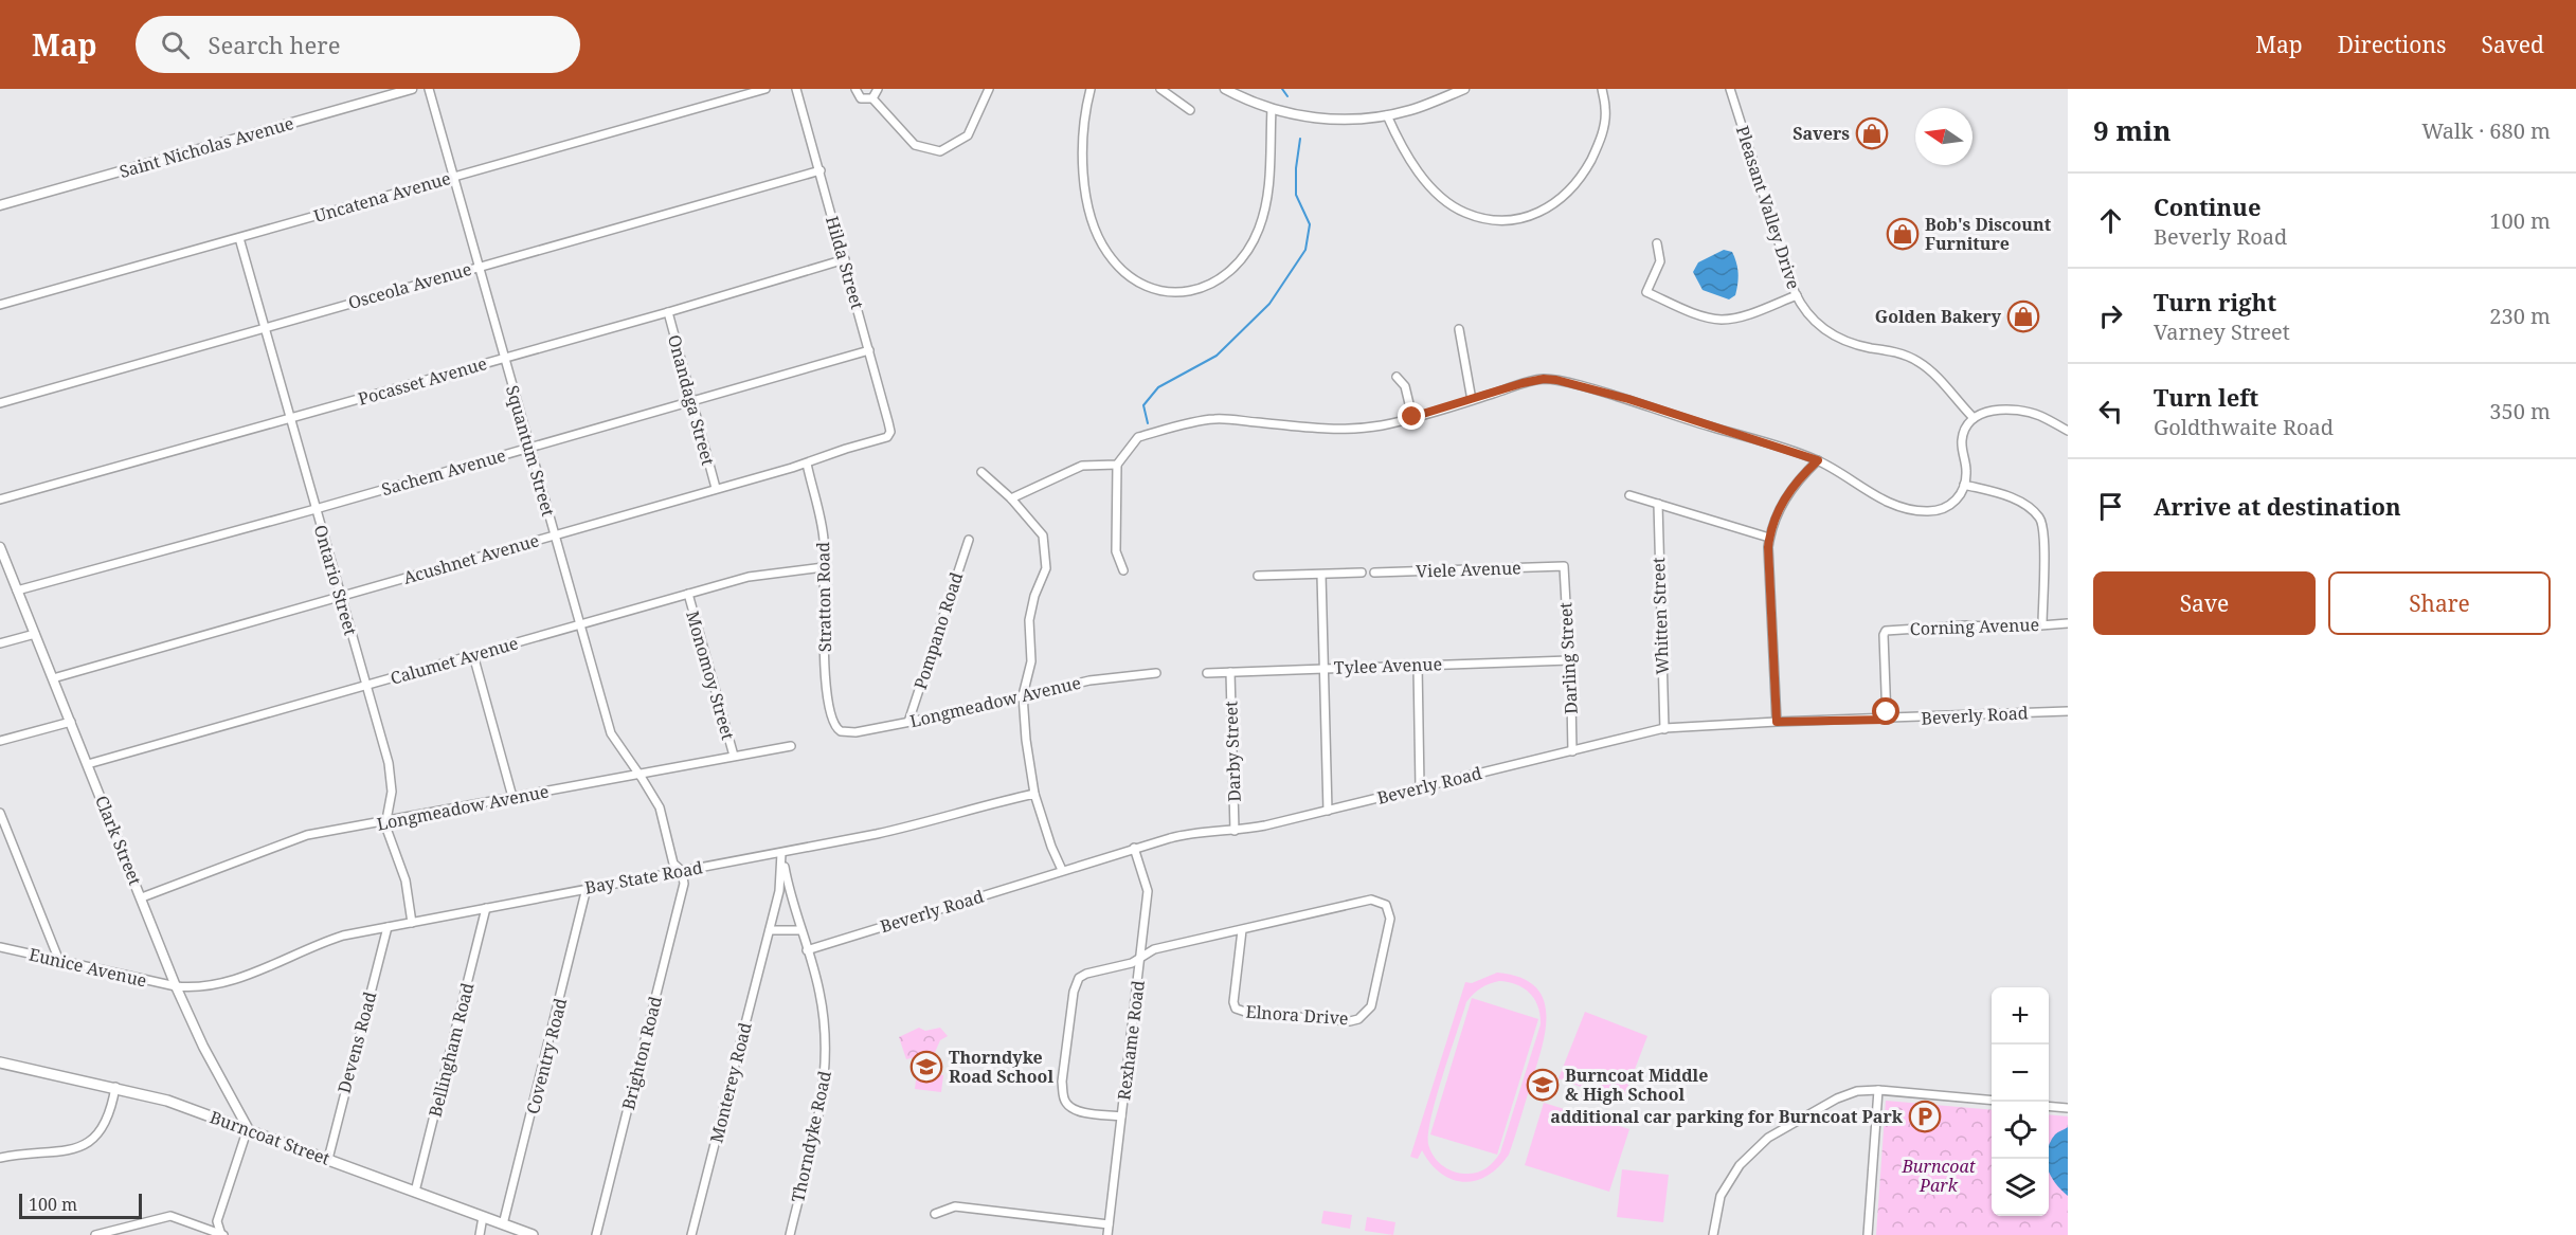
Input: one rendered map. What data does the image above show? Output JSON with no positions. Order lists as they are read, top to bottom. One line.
{"streets":{"main road":["Burncoat Street"],"street":["Saint Nicholas Avenue","Uncatena Avenue","Pleasant Valley Drive","Hilda Street","Osceola Avenue","Pocasset Avenue","Onandaga Street","Squantum Street","Sachem Avenue","Acushnet Avenue","Viele Avenue","Ontario Street","Stratton Road","Whitten Street","Corning Avenue","Pompano Road","Darling Street","Calumet Avenue","Tylee Avenue","Monomoy Street","Longmeadow Avenue","Beverly Road","Darby Street","Clark Street","Bay State Road","Eunice Avenue","Elnora Drive","Rexhame Road","Devens Road","Bellingham Road","Brighton Road","Coventry Road","Monterey Road","Thorndyke Road"]},"crossings":[["Uncatena Avenue","Squantum Street"],["Uncatena Avenue","Ontario Street"],["Hilda Street","Osceola Avenue"],["Hilda Street","Pocasset Avenue"],["Hilda Street","Sachem Avenue"],["Hilda Street","Acushnet Avenue"],["Osceola Avenue","Squantum Street"],["Osceola Avenue","Ontario Street"],["Pocasset Avenue","Onandaga Street"],["Pocasset Avenue","Squantum Street"],["Pocasset Avenue","Ontario Street"],["Onandaga Street","Sachem Avenue"],["Onandaga Street","Acushnet Avenue"],["Squantum Street","Sachem Avenue"],["Squantum Street","Acushnet Avenue"],["Squantum Street","Calumet Avenue"],["Squantum Street","Longmeadow Avenue"],["Squantum Street","Bay State Road"],["Squantum Street","Brighton Road"],["Sachem Avenue","Ontario Street"],["Sachem Avenue","Clark Street"],["Acushnet Avenue","Ontario Street"],["Acushnet Avenue","Stratton Road"],["Acushnet Avenue","Clark Street"],["Viele Avenue","Darling Street"],["Ontario Street","Calumet Avenue"],["Ontario Street","Longmeadow Avenue"],["Stratton Road","Calumet Avenue"],["Stratton Road","Longmeadow Avenue"],["Whitten Street","Beverly Road"],["Corning Avenue","Beverly Road"],["Pompano Road","Longmeadow Avenue"],["Darling Street","Tylee Avenue"],["Darling Street","Beverly Road"],["Calumet Avenue","Monomoy Street"],["Calumet Avenue","Clark Street"],["Tylee Avenue","Darby Street"],["Monomoy Street","Longmeadow Avenue"],["Longmeadow Avenue","Clark Street"],["Beverly Road","Darby Street"],["Beverly Road","Rexhame Road"],["Beverly Road","Thorndyke Road"],["Clark Street","Bay State Road"],["Clark Street","Eunice Avenue"],["Clark Street","Burncoat Street"],["Bay State Road","Eunice Avenue"],["Bay State Road","Devens Road"],["Bay State Road","Bellingham Road"],["Bay State Road","Brighton Road"],["Bay State Road","Coventry Road"],["Bay State Road","Monterey Road"],["Bay State Road","Thorndyke Road"],["Elnora Drive","Rexhame Road"],["Devens Road","Burncoat Street"],["Bellingham Road","Burncoat Street"],["Coventry Road","Burncoat Street"],["Monterey Road","Thorndyke Road"]],"parks":["Burncoat Park"],"places":{"shop":["Savers","Bob's Discount Furniture","Golden Bakery"],"school or university":["Thorndyke Road School","Burncoat Middle & High School"],"parking":["additional car parking for Burncoat Park"]},"scale_bar":"100 m","north":"left","page":{"header":"Map","search":"Search here","nav":["Map","Directions","Saved"],"heading":["9 min","Walk · 680 m"],"list":[["Continue","Beverly Road","100 m"],["Turn right","Varney Street","230 m"],["Turn left","Goldthwaite Road","350 m"],"Arrive at destination"],"buttons":["Save","Share"],"map_buttons":["+","−"],"scale":"100 m"}}
